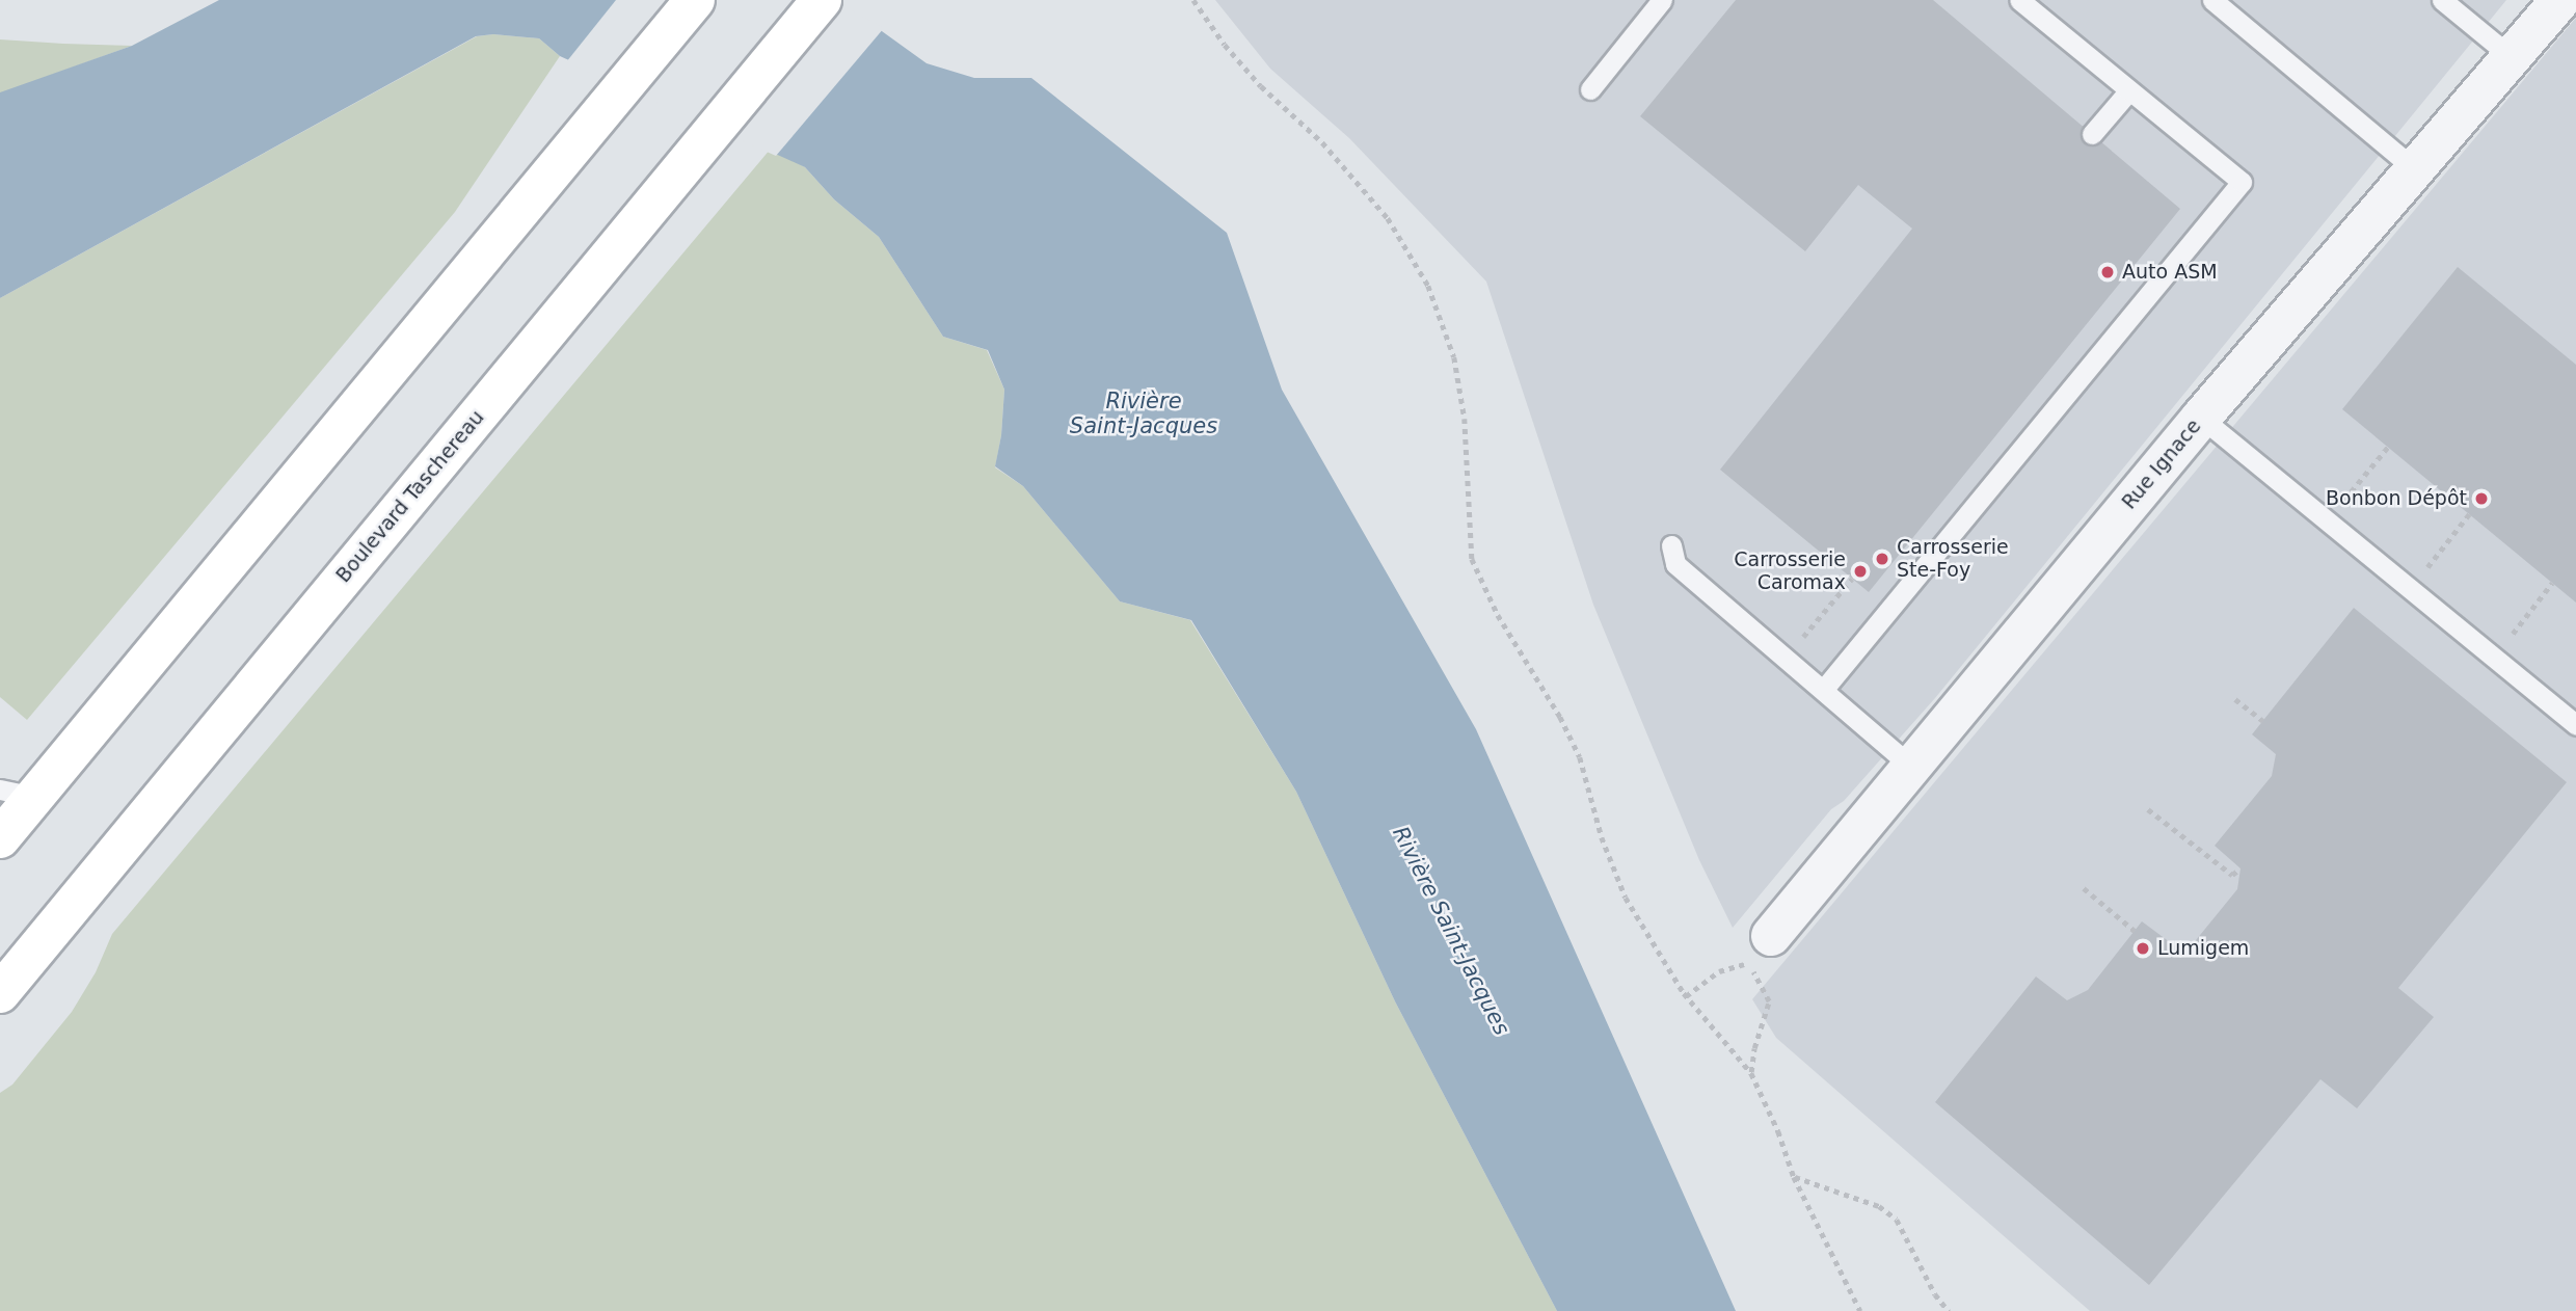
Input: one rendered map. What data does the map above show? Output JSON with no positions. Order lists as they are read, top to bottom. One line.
{"streets":{"main road":["Boulevard Taschereau"],"street":["Rue Ignace"]},"water":["Rivière Saint-Jacques"],"places":["Auto ASM","Bonbon Dépôt","Carrosserie Ste-Foy","Carrosserie Caromax","Lumigem"]}
